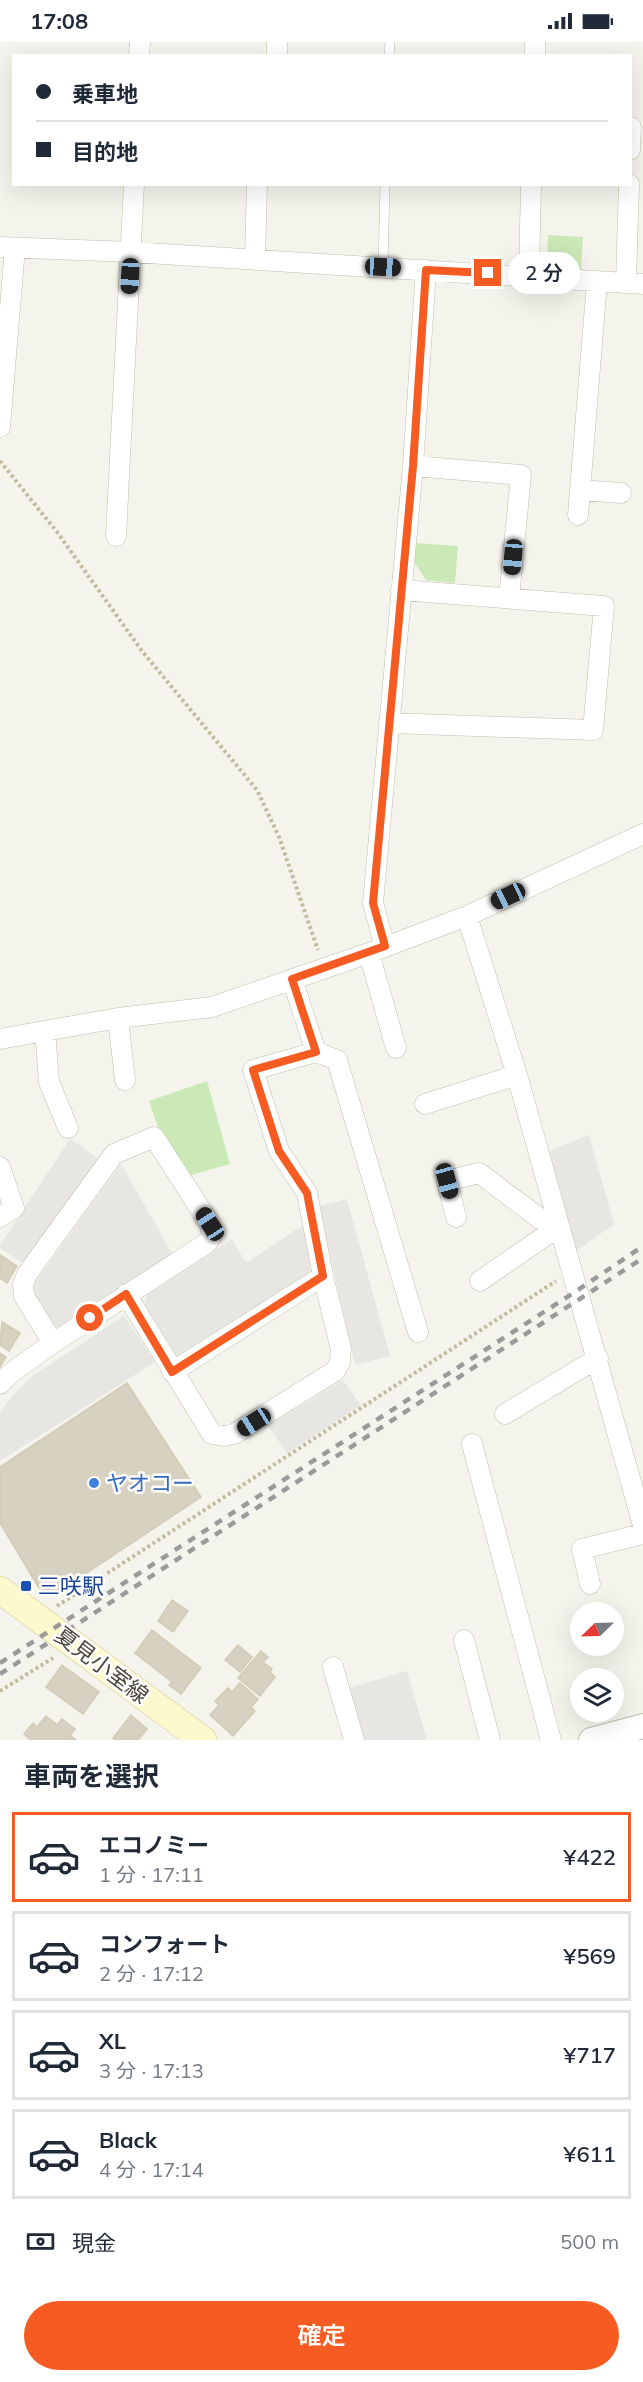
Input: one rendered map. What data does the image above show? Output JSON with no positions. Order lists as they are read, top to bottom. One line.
{"streets":{"main road":["夏見小室線"]},"places":{"other":["ヤオコー"],"transit":["三咲駅"]},"north":"bottom left","page":{"status":"17:08","banner":["乗車地","目的地"],"bubble":"2 分","heading":"車両を選択","list":[{"name":"エコノミー","note":"1 分 · 17:11","value":"¥422"},{"name":"コンフォート","note":"2 分 · 17:12","value":"¥569"},{"name":"XL","note":"3 分 · 17:13","value":"¥717"},{"name":"Black","note":"4 分 · 17:14","value":"¥611"}],"pay":["現金","500 m"],"buttons":"確定"}}
